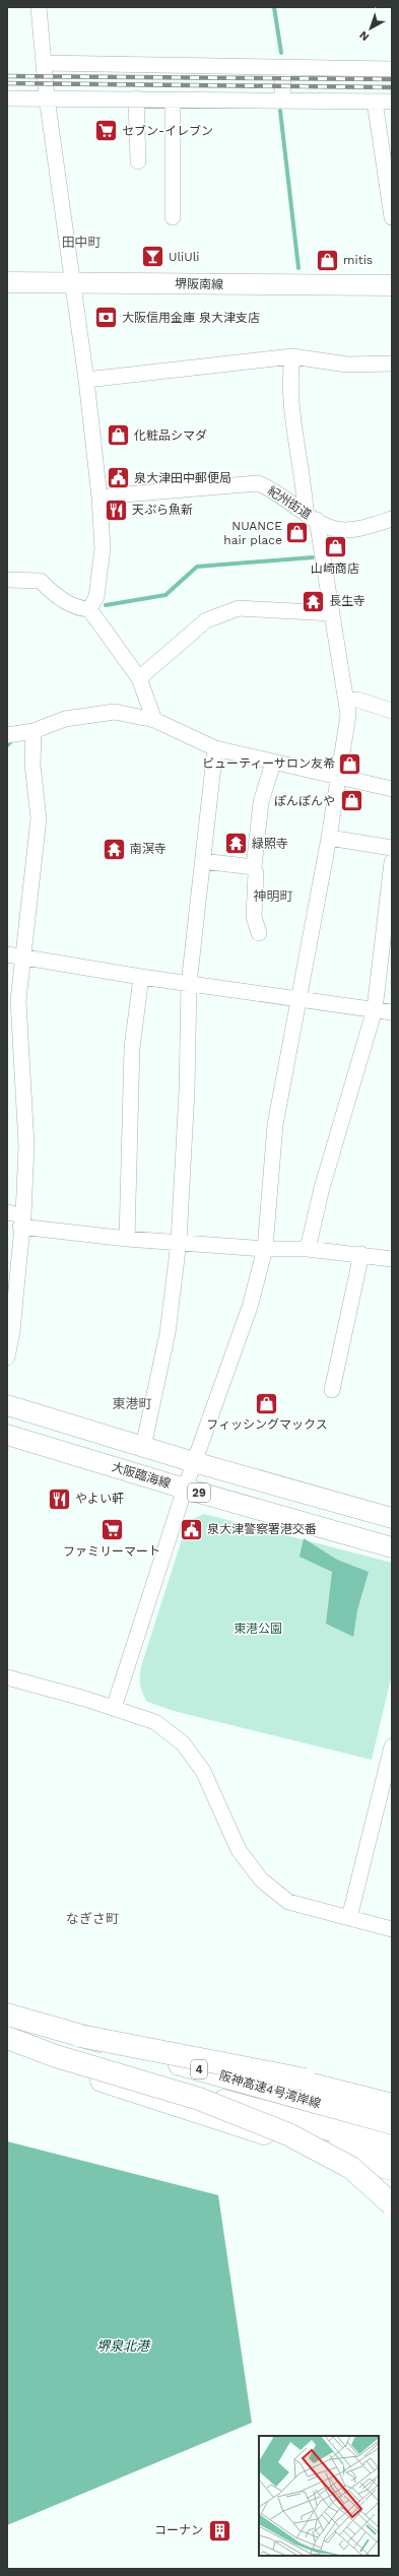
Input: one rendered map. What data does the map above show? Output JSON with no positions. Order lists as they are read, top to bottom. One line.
{"streets":{"highway":["4","阪神高速4号湾岸線"],"main road":["堺阪南線","大阪臨海線","29"],"street":["紀州街道"]},"districts":["田中町","神明町","東港町","なぎさ町"],"water":["堺泉北港"],"parks":["東港公園"],"places":{"supermarket":["セブン-イレブン","ファミリーマート"],"bar":["UliUli"],"shop":["mitis","化粧品シマダ","NUANCE hair place","山崎商店","ビューティーサロン友希","ぽんぽんや","フィッシングマックス"],"bank":["大阪信用金庫 泉大津支店"],"public building":["泉大津田中郵便局","泉大津警察署港交番"],"restaurant":["天ぷら魚新","やよい軒"],"temple":["長生寺","緑照寺","南溟寺"],"building":["コーナン"]},"north":"bottom left"}
